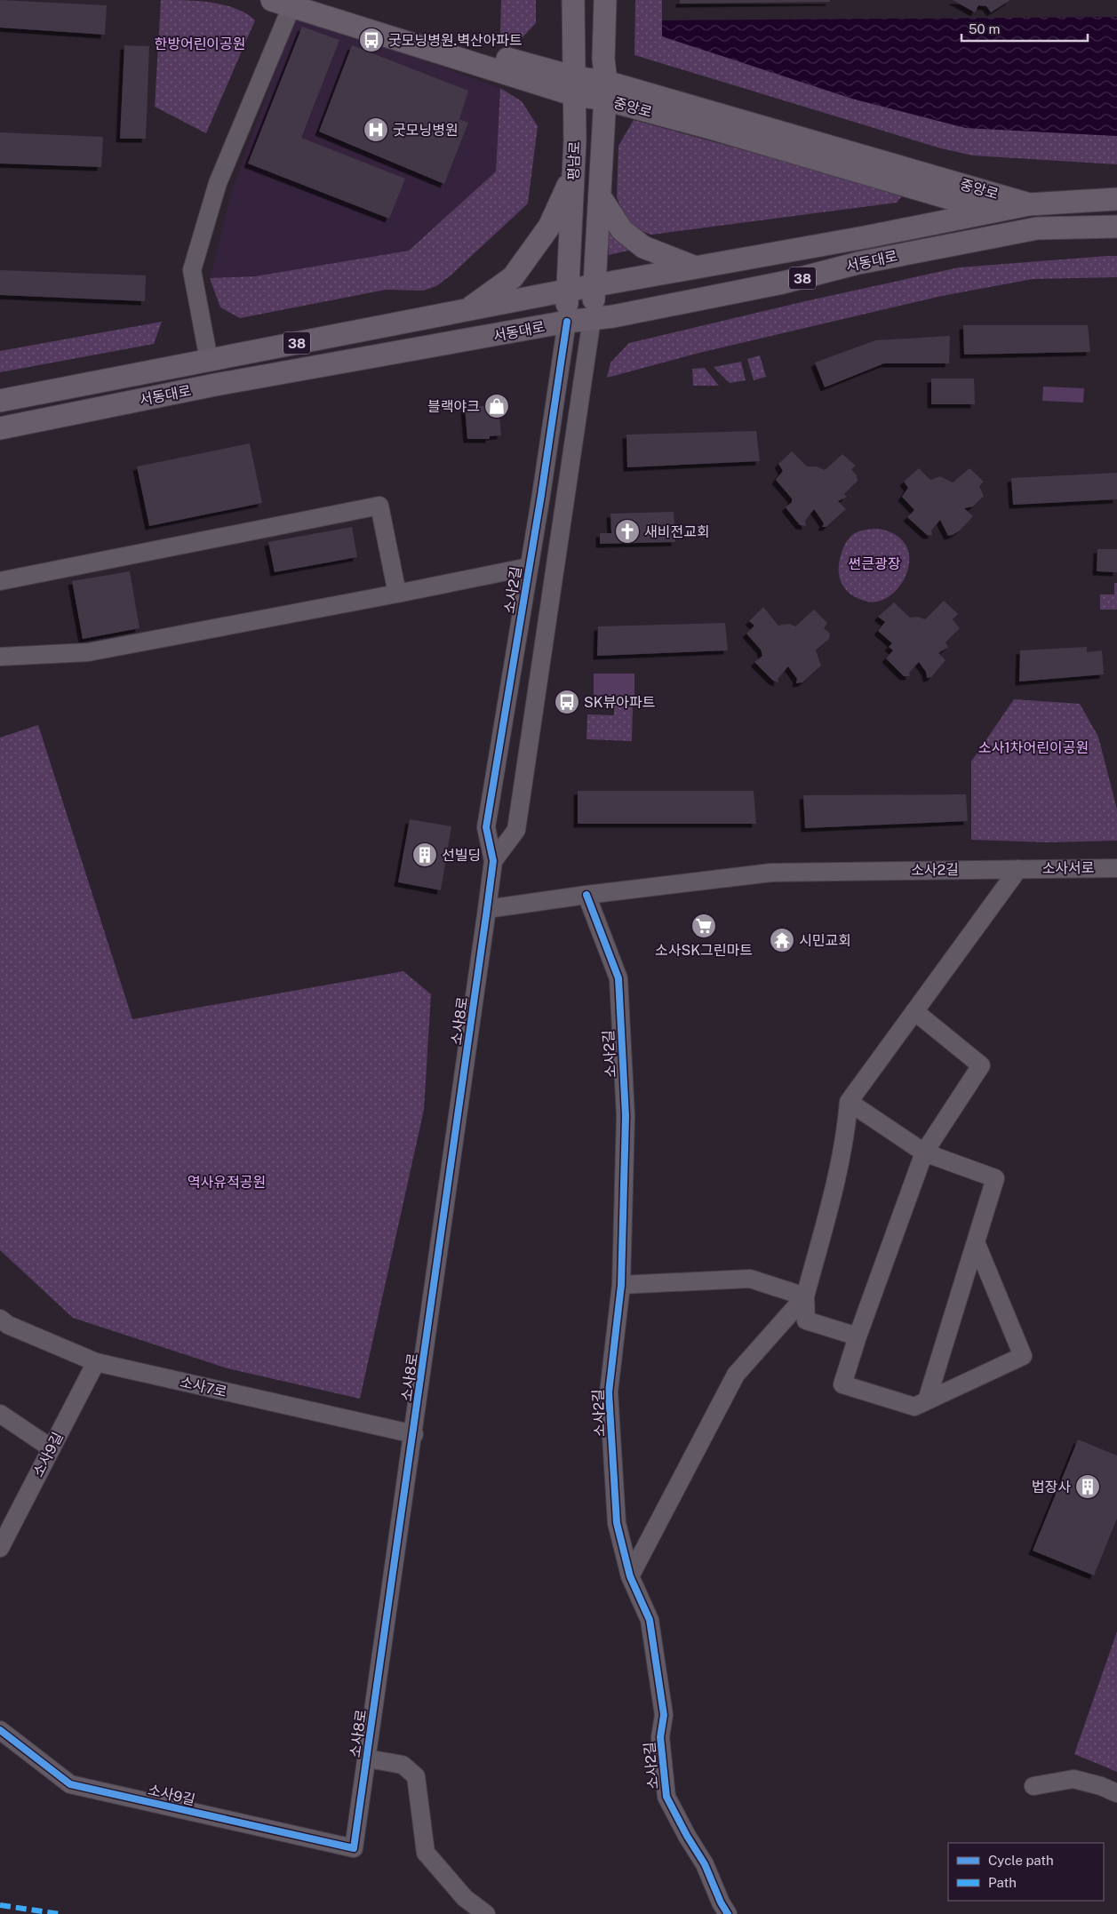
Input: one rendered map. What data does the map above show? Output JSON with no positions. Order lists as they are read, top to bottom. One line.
{"streets":{"main road":["중앙로","평남로","서동대로","38"],"street":["소사2길","소사서로","소사8로","소사7로","소사9길"]},"crossings":[["중앙로","평남로"],["중앙로","서동대로"],["평남로","서동대로"],["평남로","소사2길"],["서동대로","소사2길"],["소사2길","소사서로"],["소사2길","소사8로"],["소사8로","소사7로"],["소사8로","소사9길"],["소사7로","소사9길"]],"parks":["한방어린이공원","썬큰광장","소사1차어린이공원","역사유적공원"],"places":{"bus stop":["굿모닝병원.벽산아파트","SK뷰아파트"],"hospital":["굿모닝병원"],"shop":["블랙야크"],"church":["새비전교회"],"building":["선빌딩","법장사"],"supermarket":["소사SK그린마트"],"temple":["시민교회"]},"legend":["Cycle path","Path"],"scale_bar":"50 m"}
